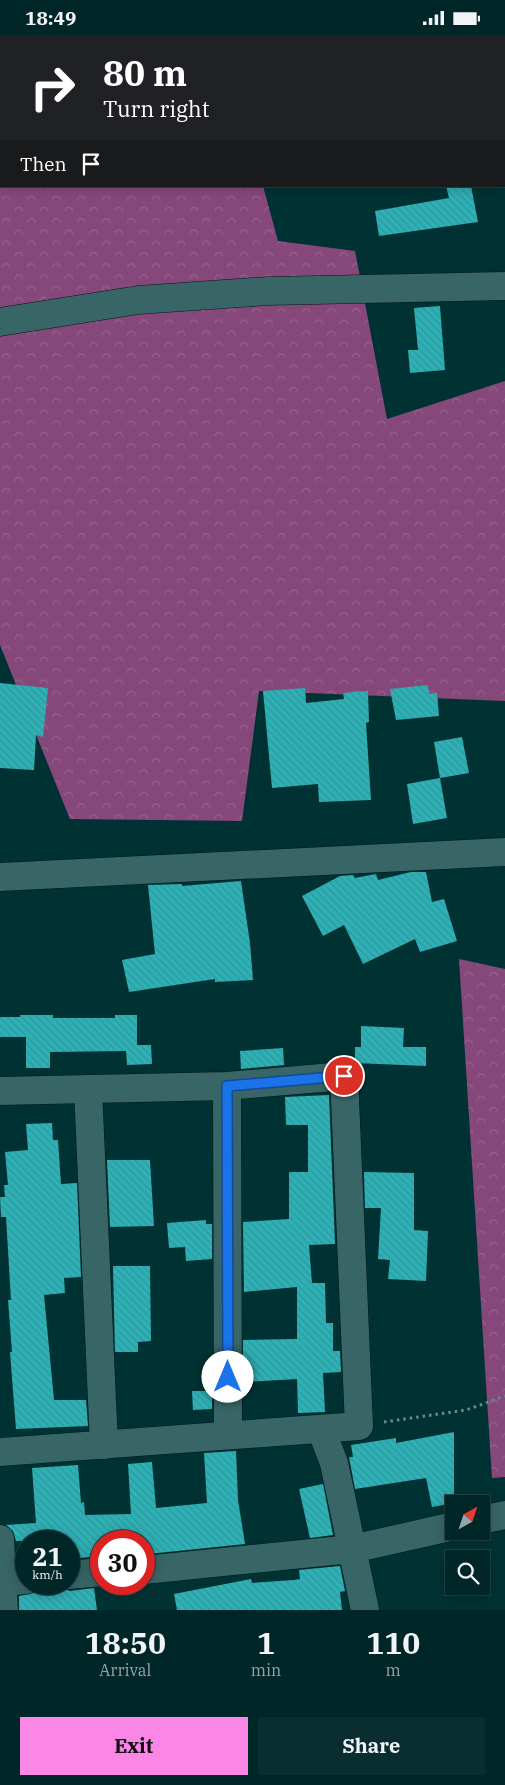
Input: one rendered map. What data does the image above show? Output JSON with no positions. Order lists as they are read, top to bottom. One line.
{"north":"top right","page":{"status":"18:49","turn":["80 m","Turn right"],"then":"Then","speed":"21 km/h","limit":"30","eta":["18:50","Arrival","1","min","110","m"],"buttons":["Exit","Share"]}}
